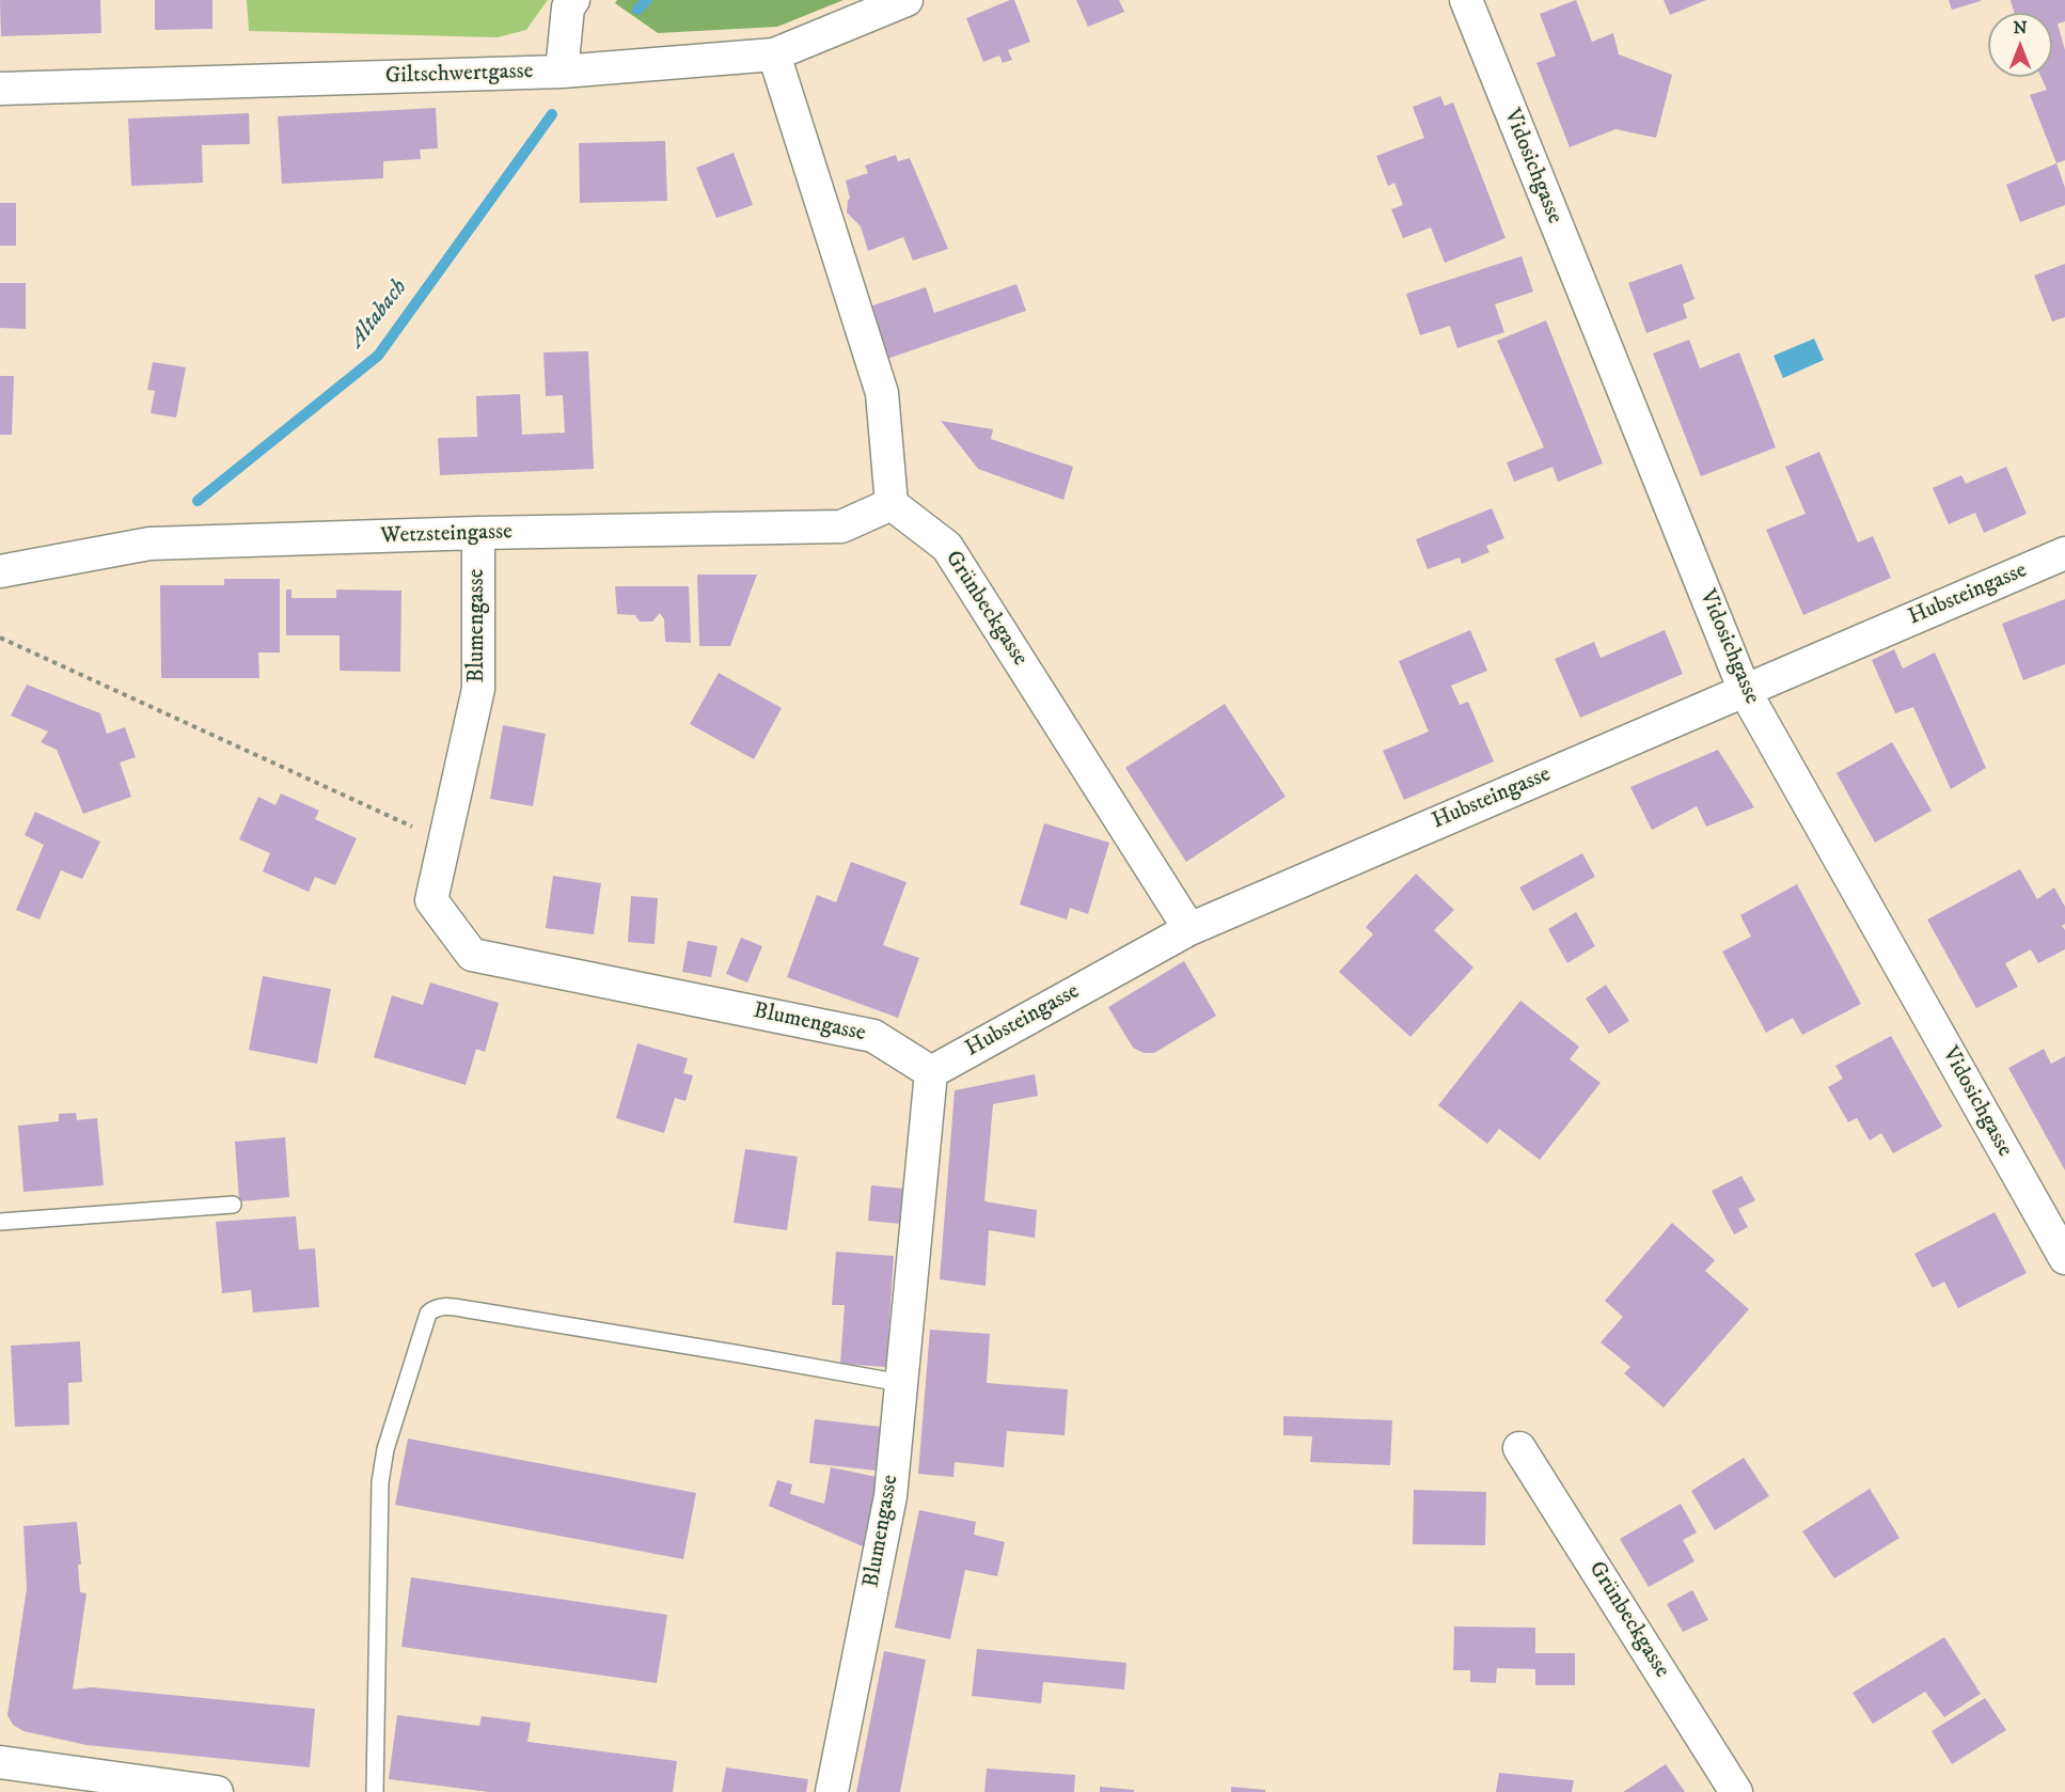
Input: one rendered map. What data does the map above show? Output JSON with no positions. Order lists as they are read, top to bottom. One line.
{"streets":{"street":["Giltschwertgasse","Vidosichgasse","Wetzsteingasse","Hubsteingasse","Grünbeckgasse","Blumengasse"]},"crossings":[["Vidosichgasse","Hubsteingasse"],["Wetzsteingasse","Grünbeckgasse"],["Wetzsteingasse","Blumengasse"],["Hubsteingasse","Grünbeckgasse"],["Hubsteingasse","Blumengasse"]],"water":["Altabach"],"north":"top"}
